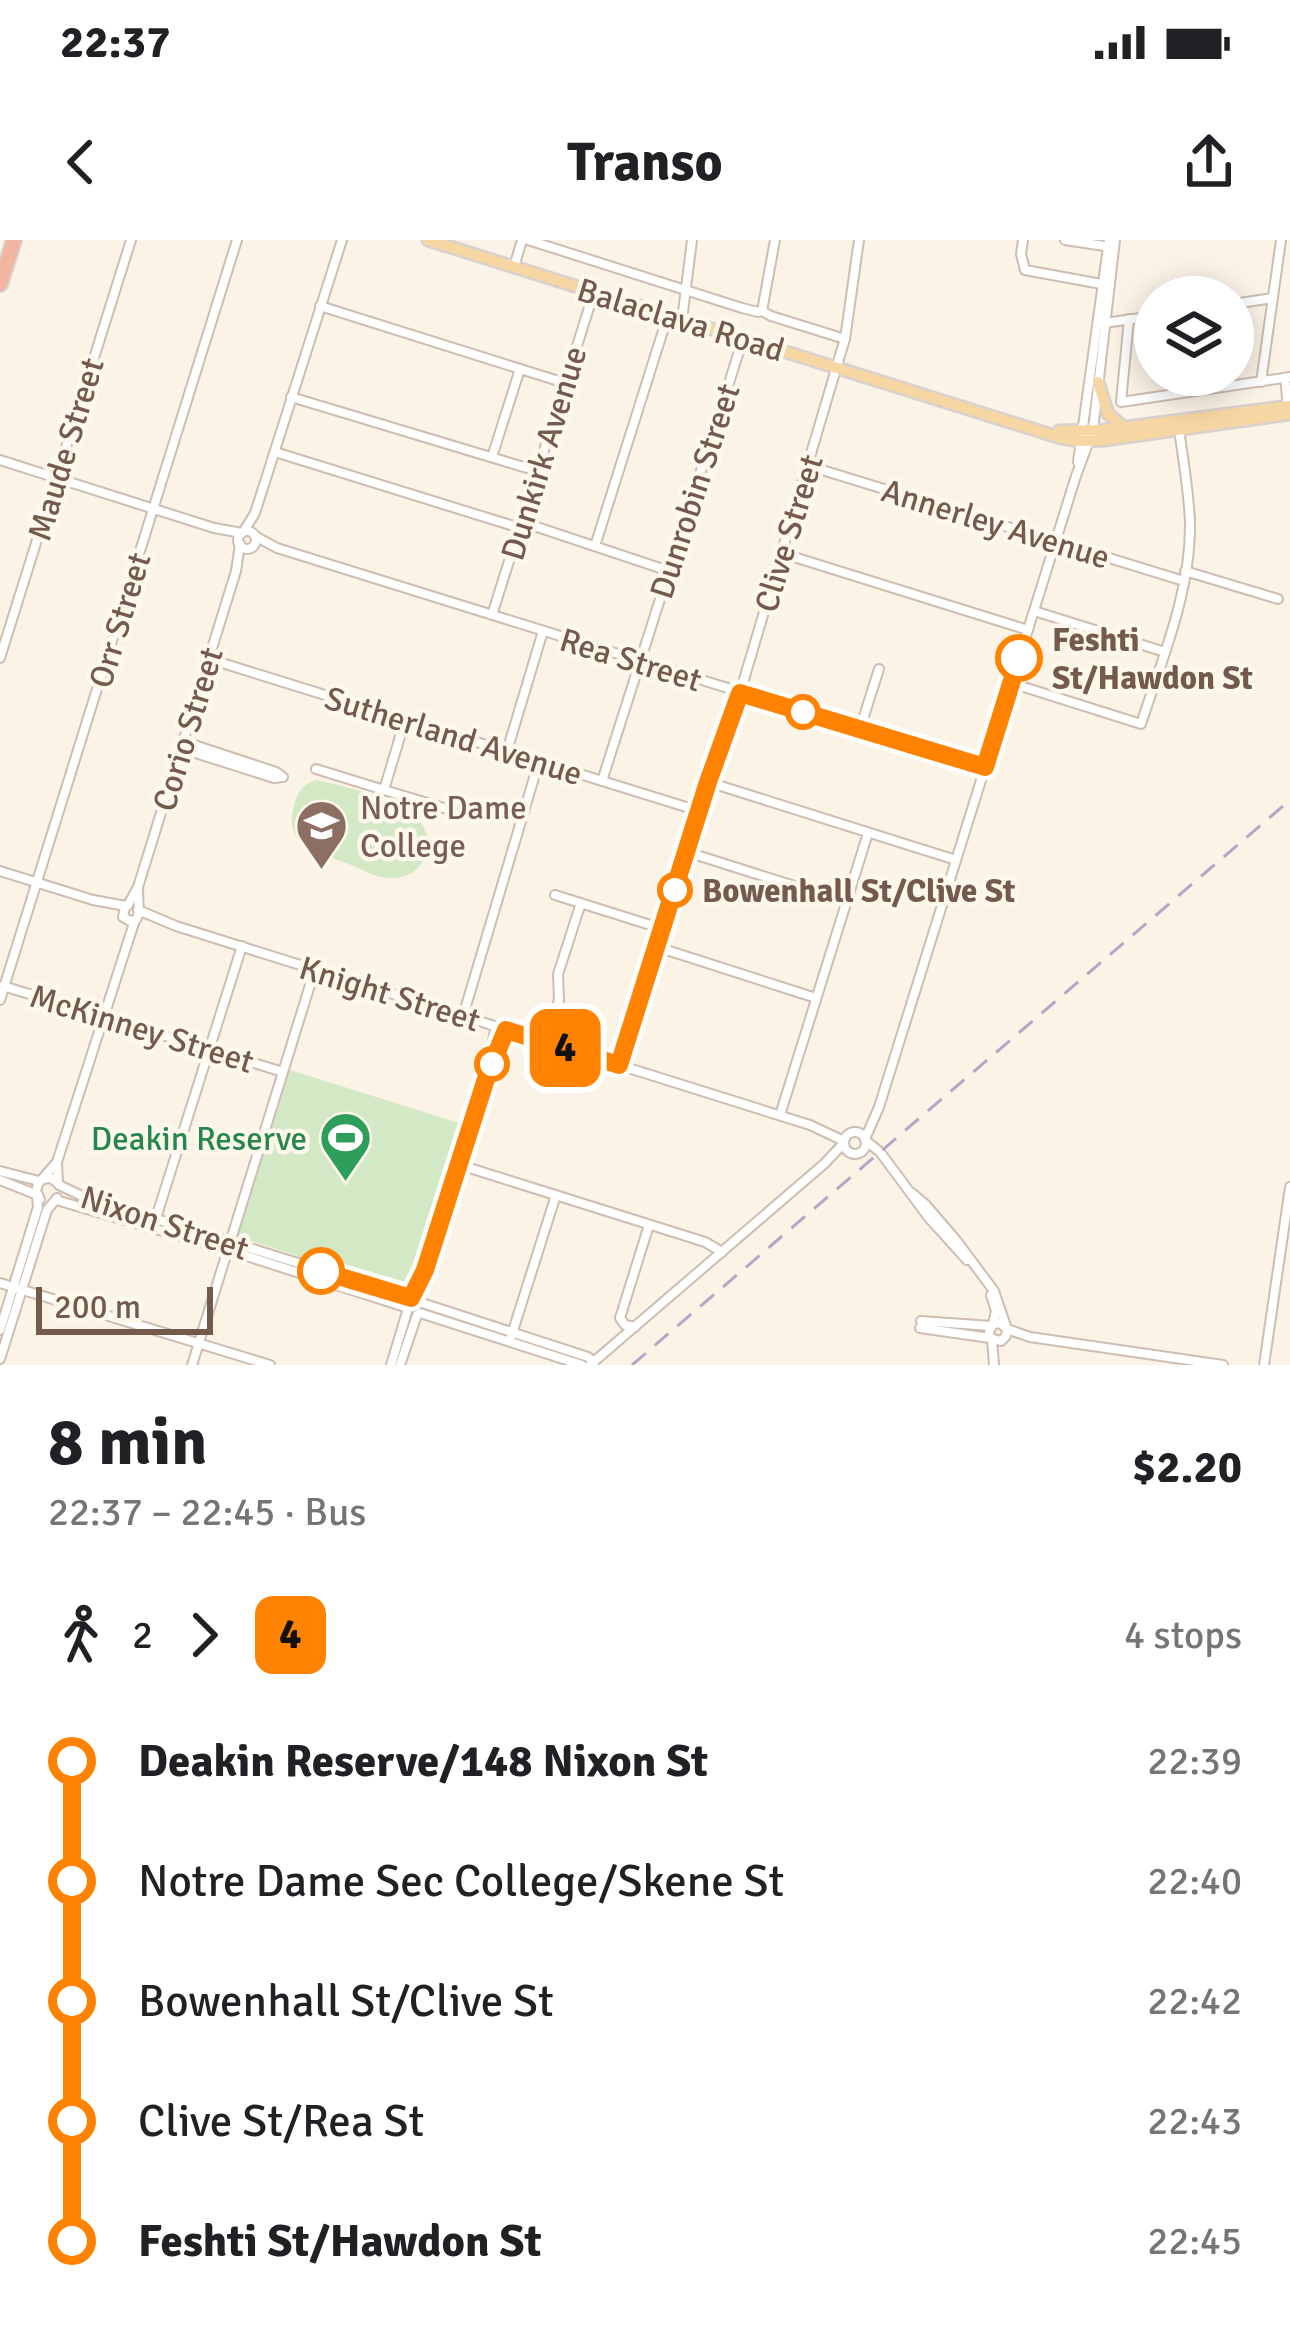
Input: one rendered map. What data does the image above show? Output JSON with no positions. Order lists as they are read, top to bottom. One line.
{"streets":{"main road":["Balaclava Road"],"street":["Maude Street","Dunkirk Avenue","Dunrobin Street","Annerley Avenue","Clive Street","Orr Street","Rea Street","Corio Street","Sutherland Avenue","Knight Street","McKinney Street","Nixon Street"]},"crossings":[["Balaclava Road","Dunkirk Avenue"],["Balaclava Road","Dunrobin Street"],["Balaclava Road","Clive Street"],["Maude Street","Rea Street"],["Dunkirk Avenue","Rea Street"],["Dunrobin Street","Rea Street"],["Dunrobin Street","Sutherland Avenue"],["Annerley Avenue","Clive Street"],["Clive Street","Rea Street"],["Clive Street","Sutherland Avenue"],["Clive Street","Knight Street"],["Orr Street","Rea Street"],["Orr Street","Knight Street"],["Orr Street","McKinney Street"],["Rea Street","Corio Street"],["Corio Street","Sutherland Avenue"],["Corio Street","Knight Street"],["Corio Street","McKinney Street"],["Corio Street","Nixon Street"]],"places":{"other":["Feshti St/Hawdon St","Bowenhall St/Clive St"],"school or university":["Notre Dame College"],"sports":["Deakin Reserve"]},"lines":["bus line 4"],"scale_bar":"200 m","page":{"status":"22:37","header":"Transo","on_map":"4","scale":"200 m","heading":["8 min","22:37 – 22:45 · Bus","$2.20"],"legs":["2","4","4 stops"],"list":[{"name":"Deakin Reserve/148 Nixon St","value":"22:39"},{"name":"Notre Dame Sec College/Skene St","value":"22:40"},{"name":"Bowenhall St/Clive St","value":"22:42"},{"name":"Clive St/Rea St","value":"22:43"},{"name":"Feshti St/Hawdon St","value":"22:45"}]}}
